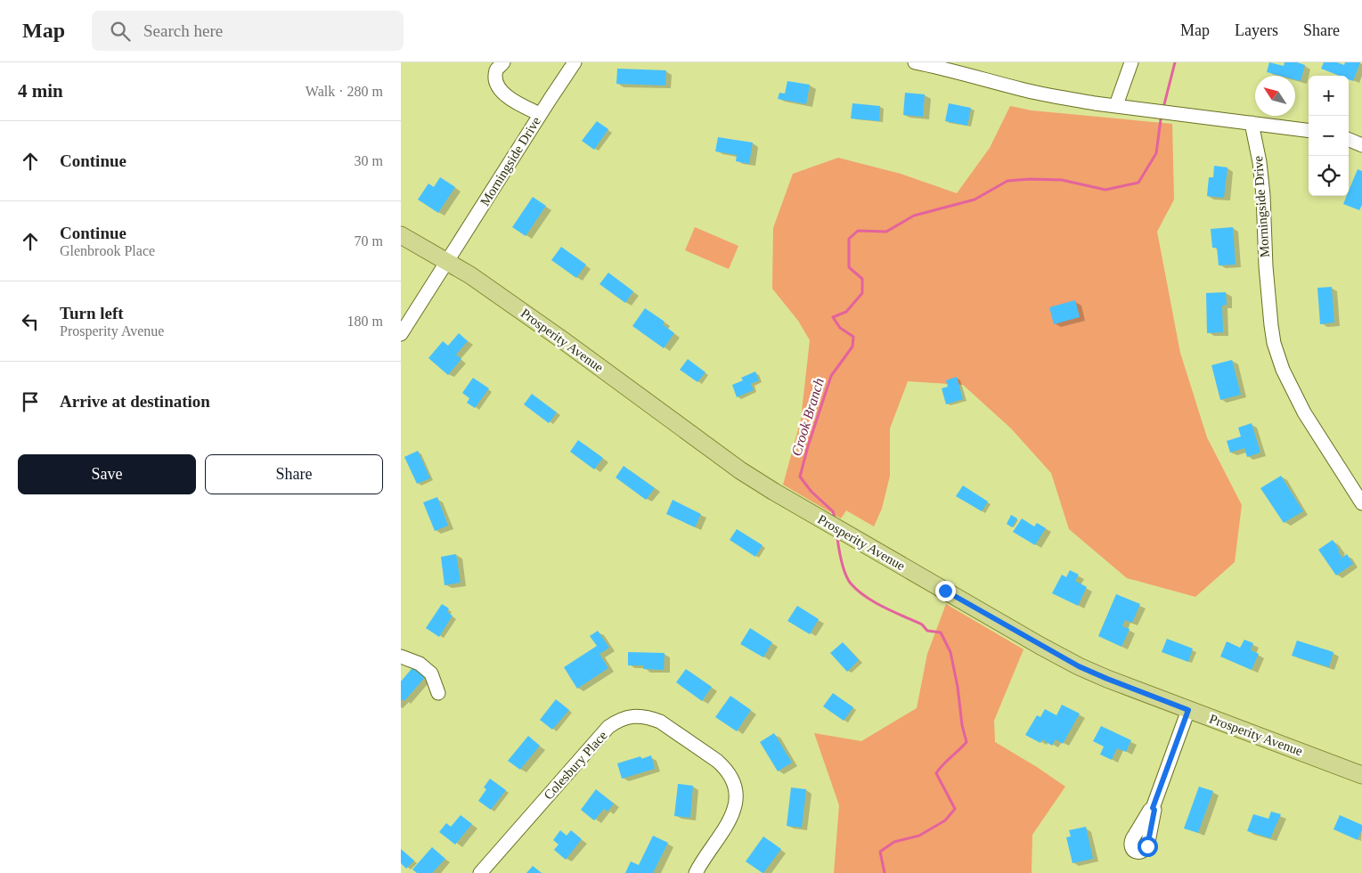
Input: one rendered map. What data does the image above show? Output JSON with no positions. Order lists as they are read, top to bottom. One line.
{"streets":{"main road":["Prosperity Avenue"],"street":["Morningside Drive","Colesbury Place"]},"crossings":[["Morningside Drive","Prosperity Avenue"]],"water":["Crook Branch"],"north":"top left","page":{"header":"Map","search":"Search here","nav":["Map","Layers","Share"],"heading":["4 min","Walk · 280 m"],"map_buttons":["+","−"],"list":[["Continue","30 m"],["Continue","Glenbrook Place","70 m"],["Turn left","Prosperity Avenue","180 m"],"Arrive at destination"],"buttons":["Save","Share"]}}
